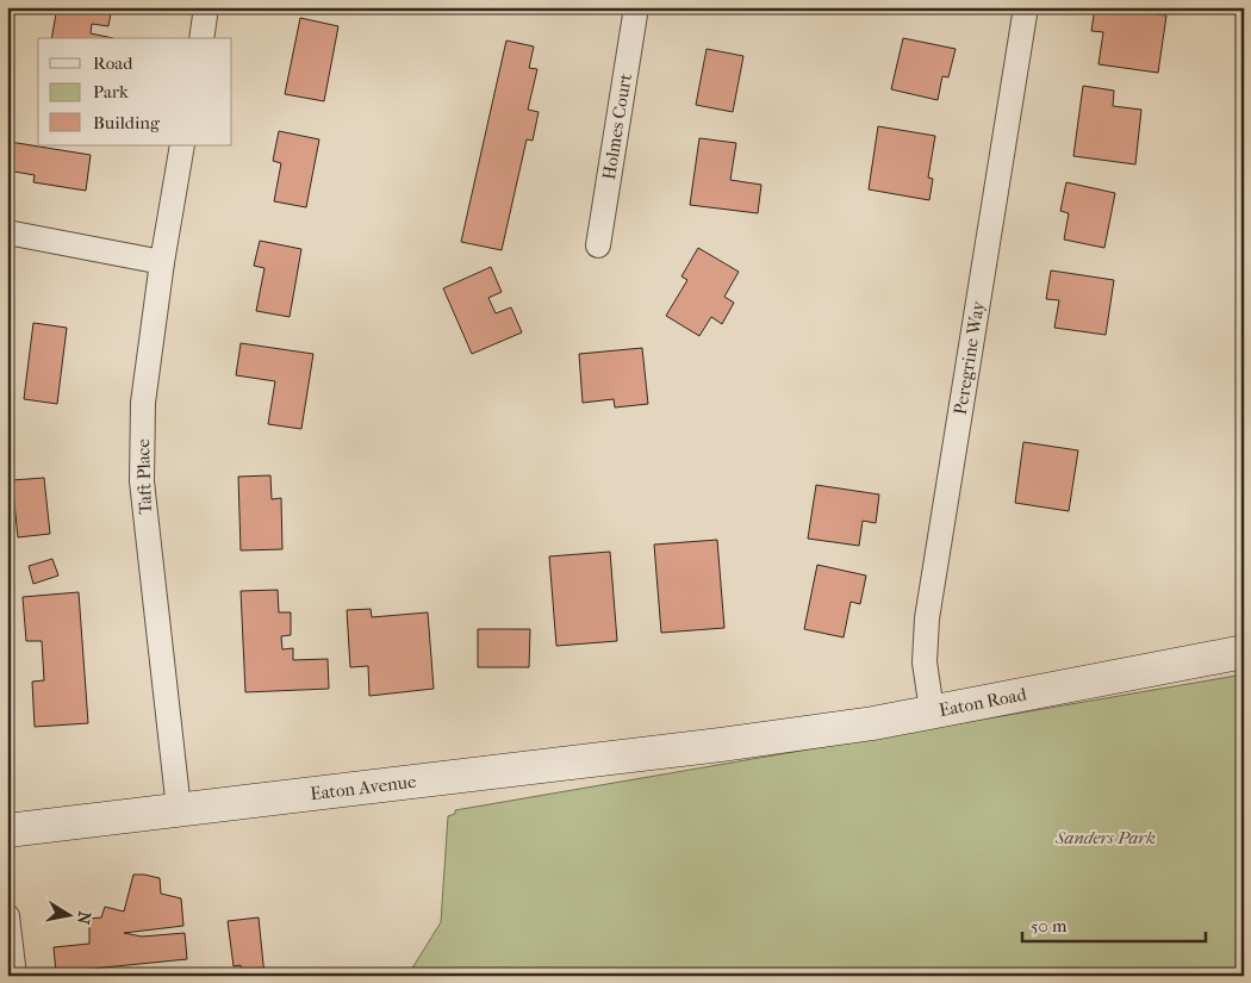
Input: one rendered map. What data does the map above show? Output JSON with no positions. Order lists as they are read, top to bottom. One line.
{"streets":{"street":["Holmes Court","Peregrine Way","Taft Place","Eaton Road","Eaton Avenue"]},"crossings":[["Peregrine Way","Eaton Road"],["Taft Place","Eaton Avenue"],["Eaton Road","Eaton Avenue"]],"parks":["Sanders Park"],"legend":["Road","Park","Building"],"scale_bar":"50 m","north":"right"}
